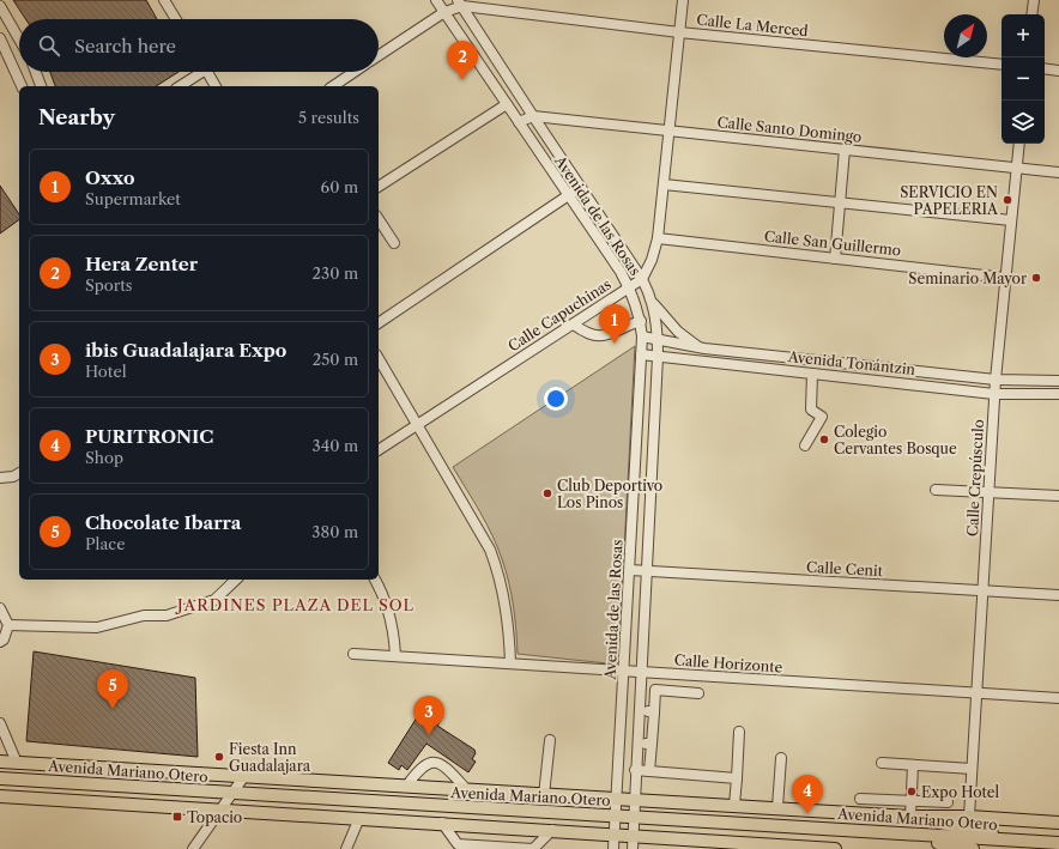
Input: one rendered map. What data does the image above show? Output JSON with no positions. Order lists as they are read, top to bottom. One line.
{"streets":{"main road":["Avenida Mariano Otero"],"street":["Calle La Merced","Calle Santo Domingo","Avenida de las Rosas","Calle San Guillermo","Calle Capuchinas","Avenida Tonántzin","Calle Crepúsculo","Calle Cenit","Calle Horizonte"]},"crossings":[["Calle La Merced","Avenida de las Rosas"],["Calle Santo Domingo","Avenida de las Rosas"],["Calle Santo Domingo","Calle Crepúsculo"],["Avenida de las Rosas","Calle Capuchinas"],["Avenida de las Rosas","Avenida Tonántzin"],["Avenida de las Rosas","Calle Cenit"],["Avenida de las Rosas","Calle Horizonte"],["Avenida de las Rosas","Avenida Mariano Otero"],["Calle San Guillermo","Calle Crepúsculo"],["Avenida Tonántzin","Calle Crepúsculo"],["Calle Crepúsculo","Calle Cenit"],["Calle Crepúsculo","Calle Horizonte"],["Calle Crepúsculo","Avenida Mariano Otero"]],"districts":["JARDINES PLAZA DEL SOL"],"places":{"other":["SERVICIO EN PAPELERIA","Seminario Mayor","Colegio Cervantes Bosque","Club Deportivo Los Pinos","Fiesta Inn Guadalajara","Expo Hotel"],"transit":["Topacio"]},"north":"top right","page":{"map_buttons":["+","−"],"search":"Search here","pins":["2","1","5","3","4"],"heading":["Nearby","5 results"],"list":[{"mark":"1","name":"Oxxo","note":"Supermarket","value":"60 m"},{"mark":"2","name":"Hera Zenter","note":"Sports","value":"230 m"},{"mark":"3","name":"ibis Guadalajara Expo","note":"Hotel","value":"250 m"},{"mark":"4","name":"PURITRONIC","note":"Shop","value":"340 m"},{"mark":"5","name":"Chocolate Ibarra","note":"Place","value":"380 m"}]}}
